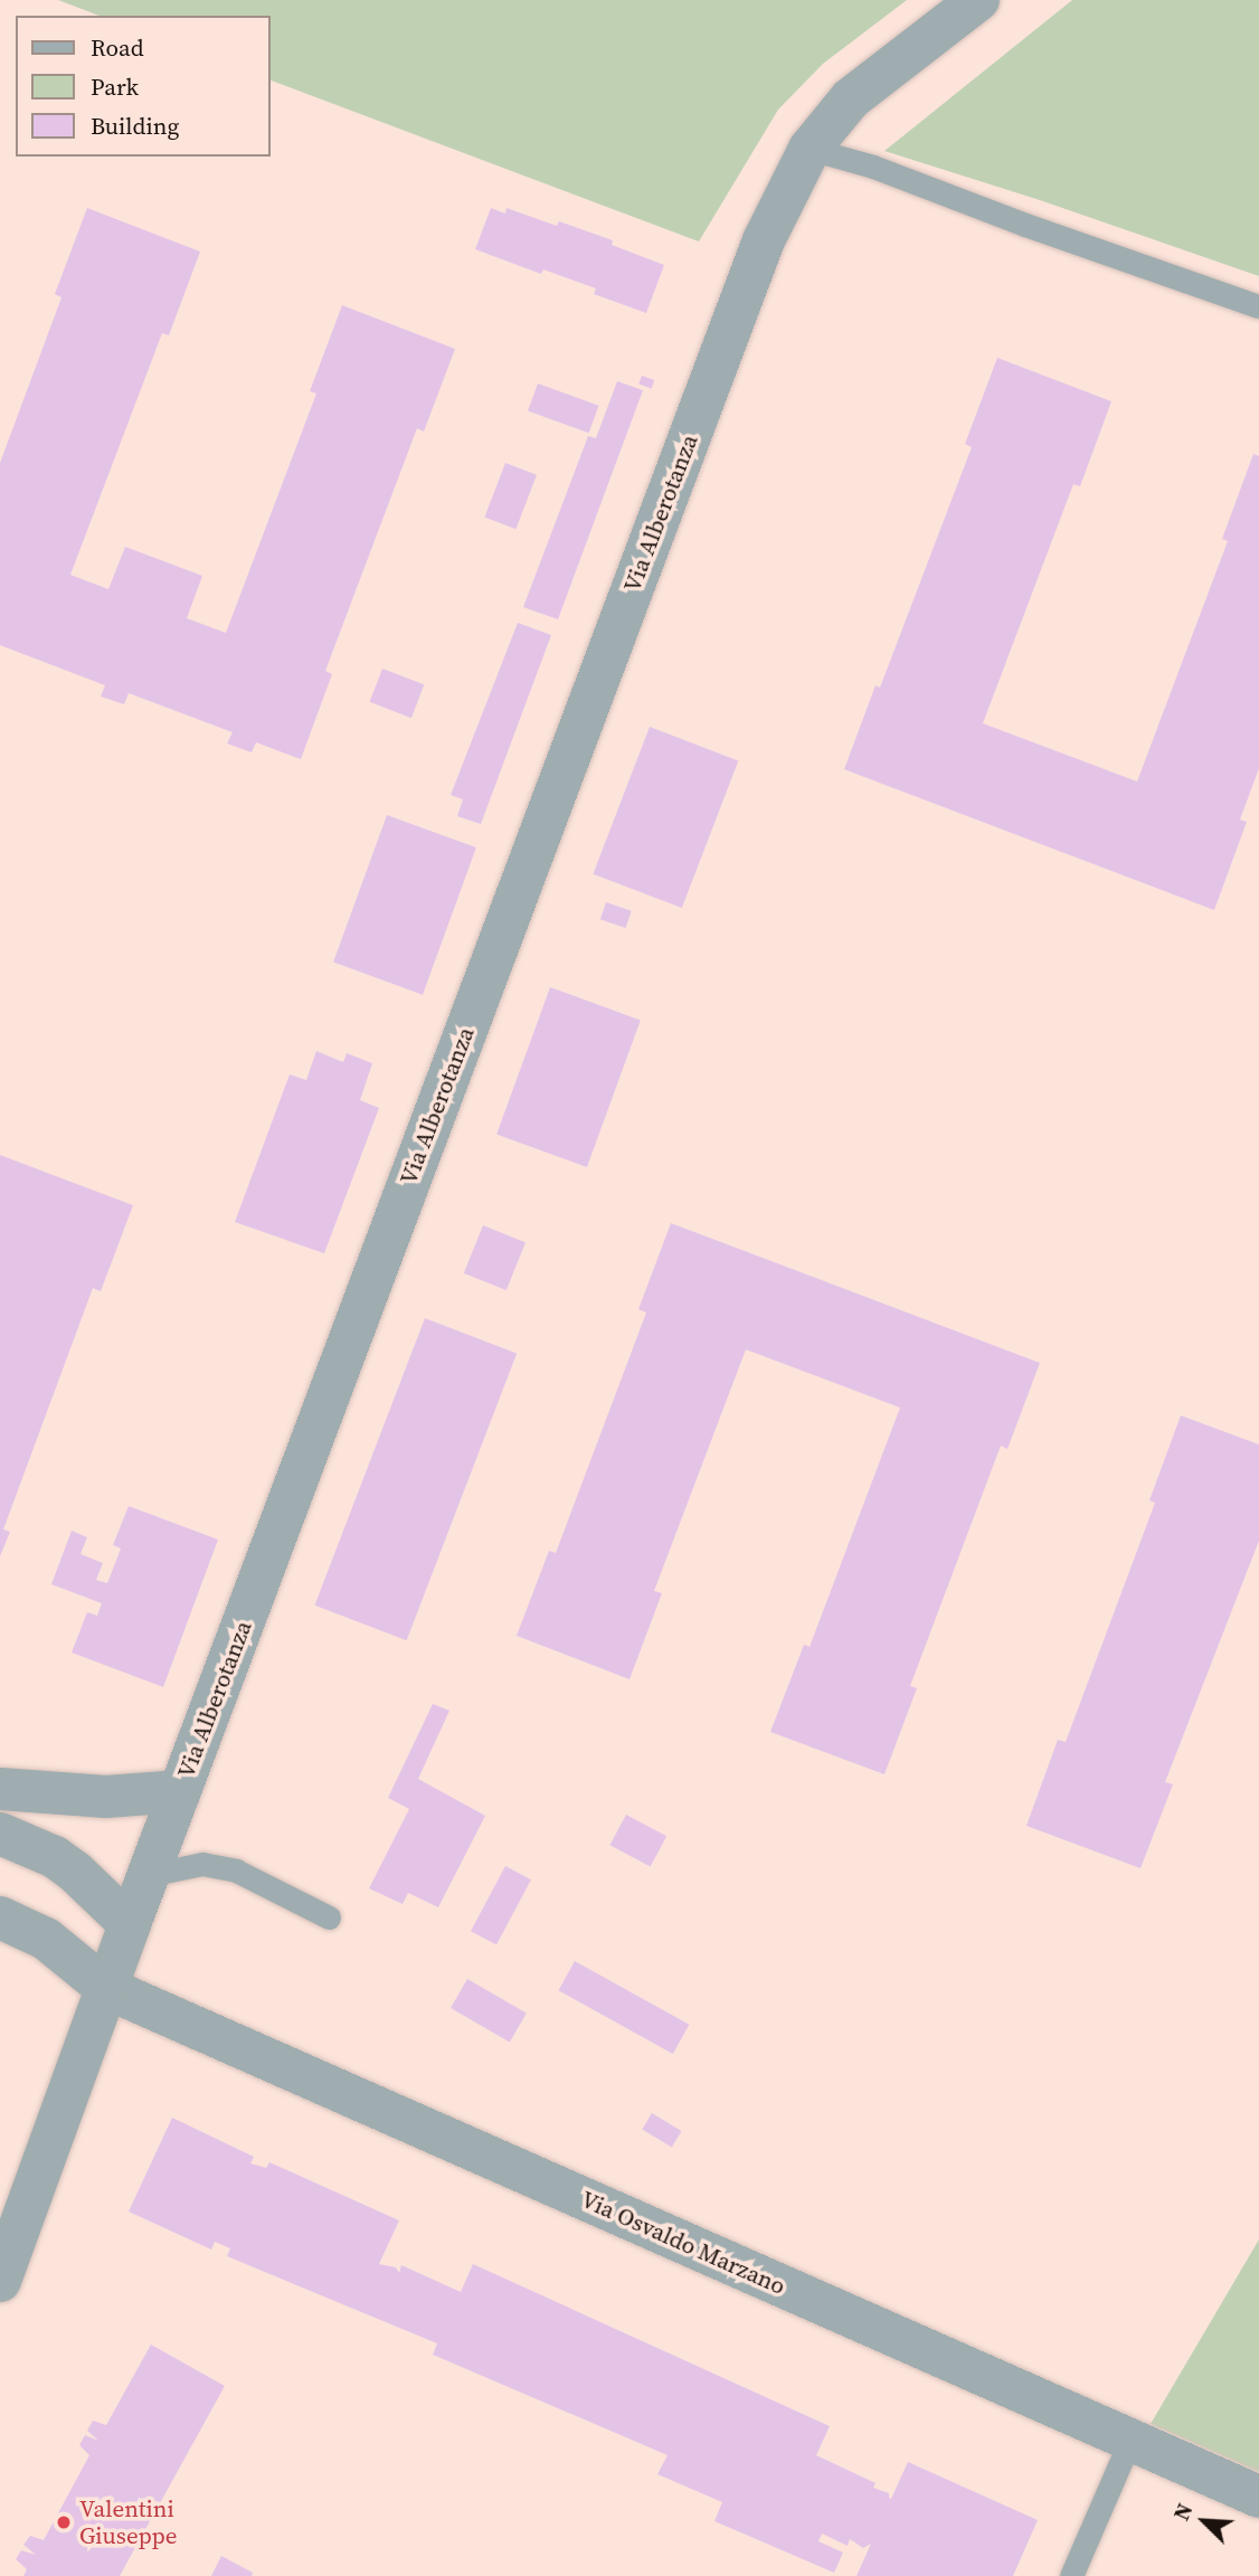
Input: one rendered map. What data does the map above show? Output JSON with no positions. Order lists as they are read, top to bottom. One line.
{"streets":{"street":["Via Alberotanza","Via Osvaldo Marzano"]},"crossings":[["Via Alberotanza","Via Osvaldo Marzano"]],"places":["Valentini Giuseppe"],"legend":["Road","Park","Building"],"north":"top left"}
